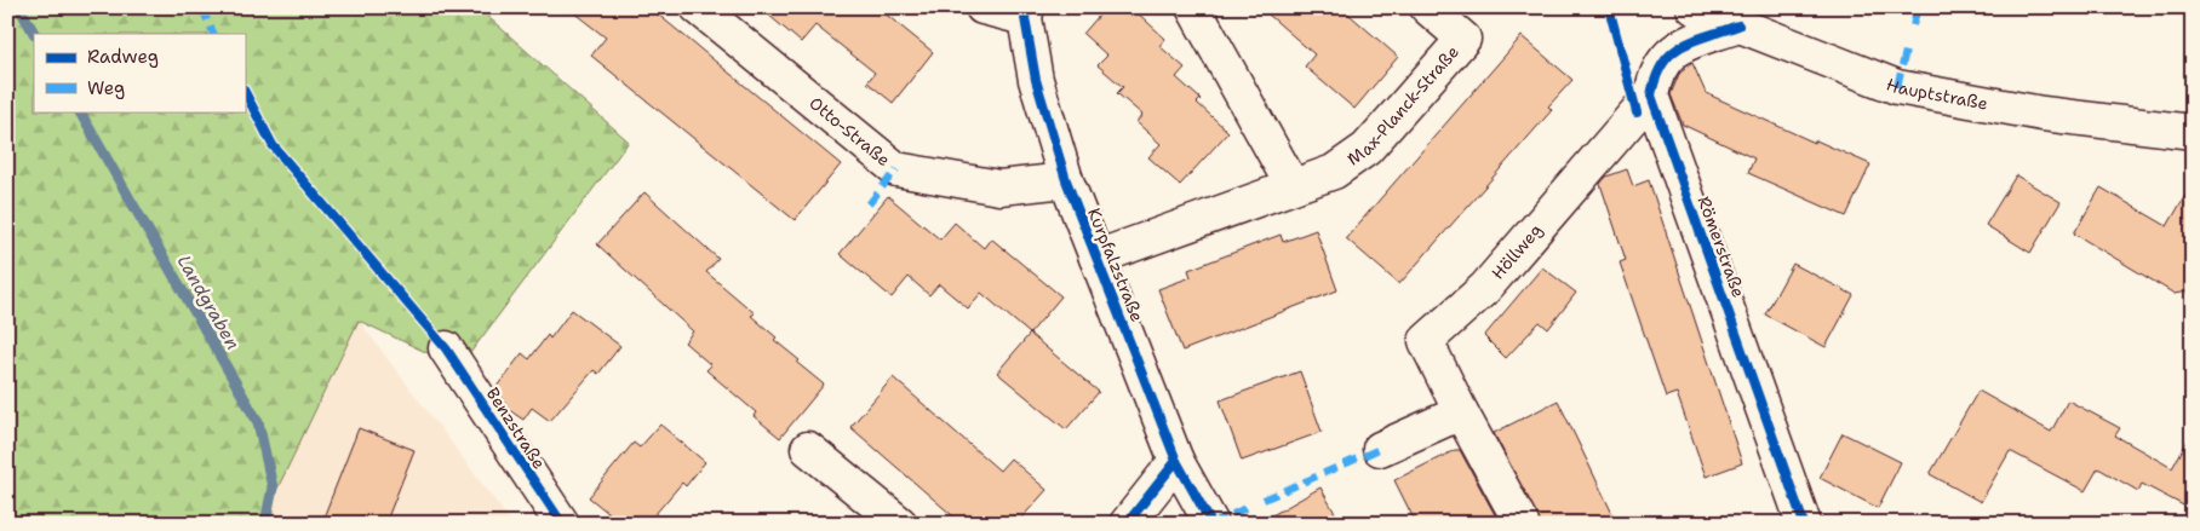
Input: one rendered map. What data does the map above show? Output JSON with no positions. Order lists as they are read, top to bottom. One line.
{"streets":{"street":["Hauptstraße","Max-Planck-Straße","Otto-Straße","Römerstraße","Höllweg","Kurpfalzstraße","Benzstraße"]},"crossings":[["Max-Planck-Straße","Kurpfalzstraße"],["Otto-Straße","Kurpfalzstraße"],["Römerstraße","Höllweg"]],"water":["Landgraben"],"legend":["Radweg","Weg"]}
